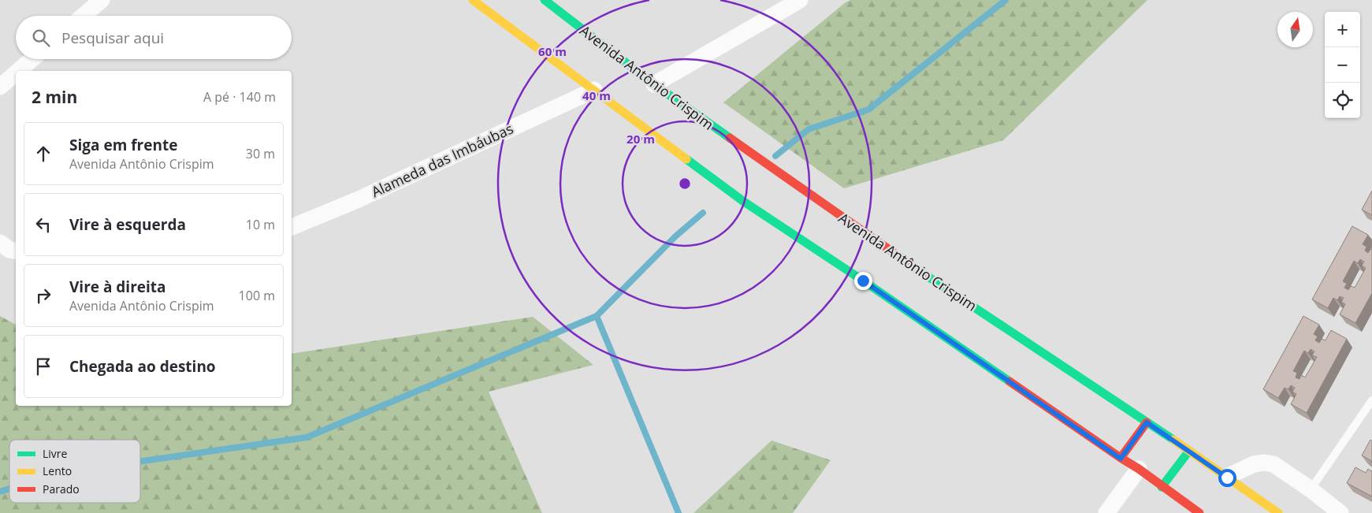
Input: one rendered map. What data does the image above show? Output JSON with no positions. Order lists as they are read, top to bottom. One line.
{"streets":{"street":["Avenida Antônio Crispim","Alameda das Imbáubas"]},"legend":["Livre","Lento","Parado"],"north":"top","page":{"map_buttons":["+","−"],"search":"Pesquisar aqui","heading":["2 min","A pé · 140 m"],"list":[["Siga em frente","Avenida Antônio Crispim","30 m"],["Vire à esquerda","10 m"],["Vire à direita","Avenida Antônio Crispim","100 m"],"Chegada ao destino"]},"rings":["60 m","40 m","20 m"]}
